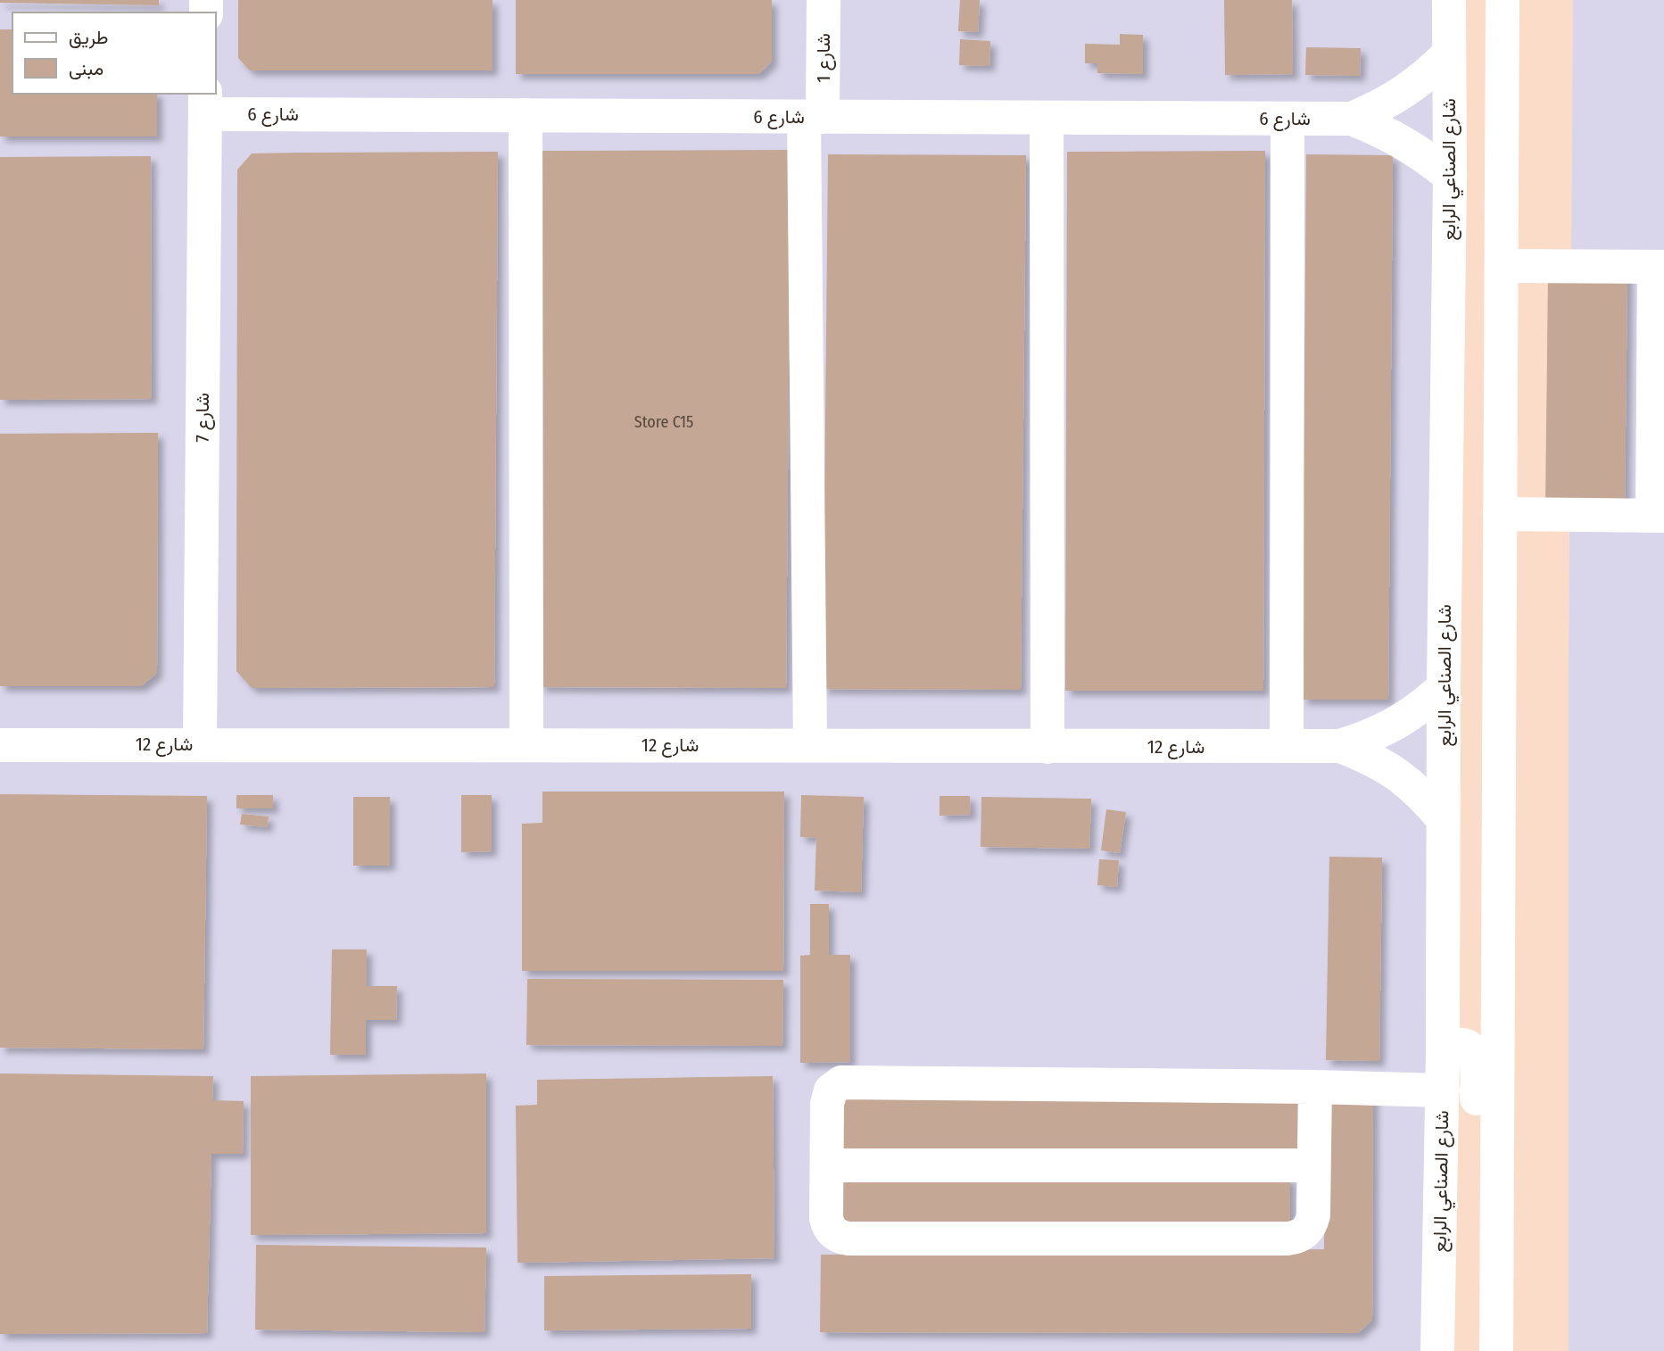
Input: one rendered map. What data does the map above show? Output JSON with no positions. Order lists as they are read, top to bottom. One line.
{"streets":{"main road":["شارع 1","شارع 6","شارع الصناعي الرابع","شارع 7","شارع 12"]},"crossings":[["شارع 1","شارع 6"],["شارع 1","شارع 12"],["شارع 6","شارع الصناعي الرابع"],["شارع 6","شارع 7"],["شارع الصناعي الرابع","شارع 12"],["شارع 7","شارع 12"]],"house_numbers":["Store C15"],"legend":["طريق","مبنى"]}
